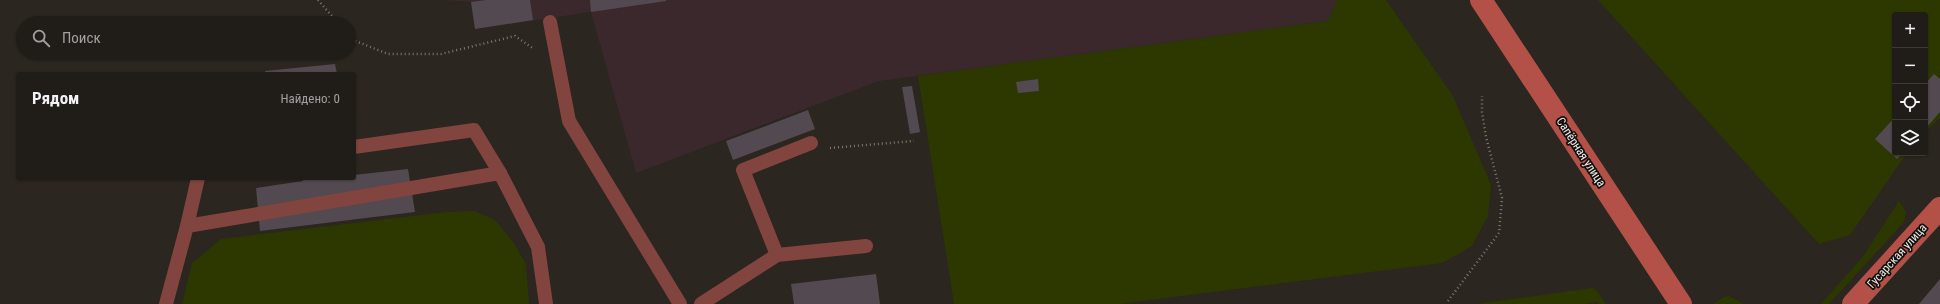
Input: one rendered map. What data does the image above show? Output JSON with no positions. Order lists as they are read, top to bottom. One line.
{"streets":{"street":["Сапёрная улица","Гусарская улица"]},"page":{"map_buttons":["+","−"],"search":"Поиск","heading":["Рядом","Найдено: 0"]}}
